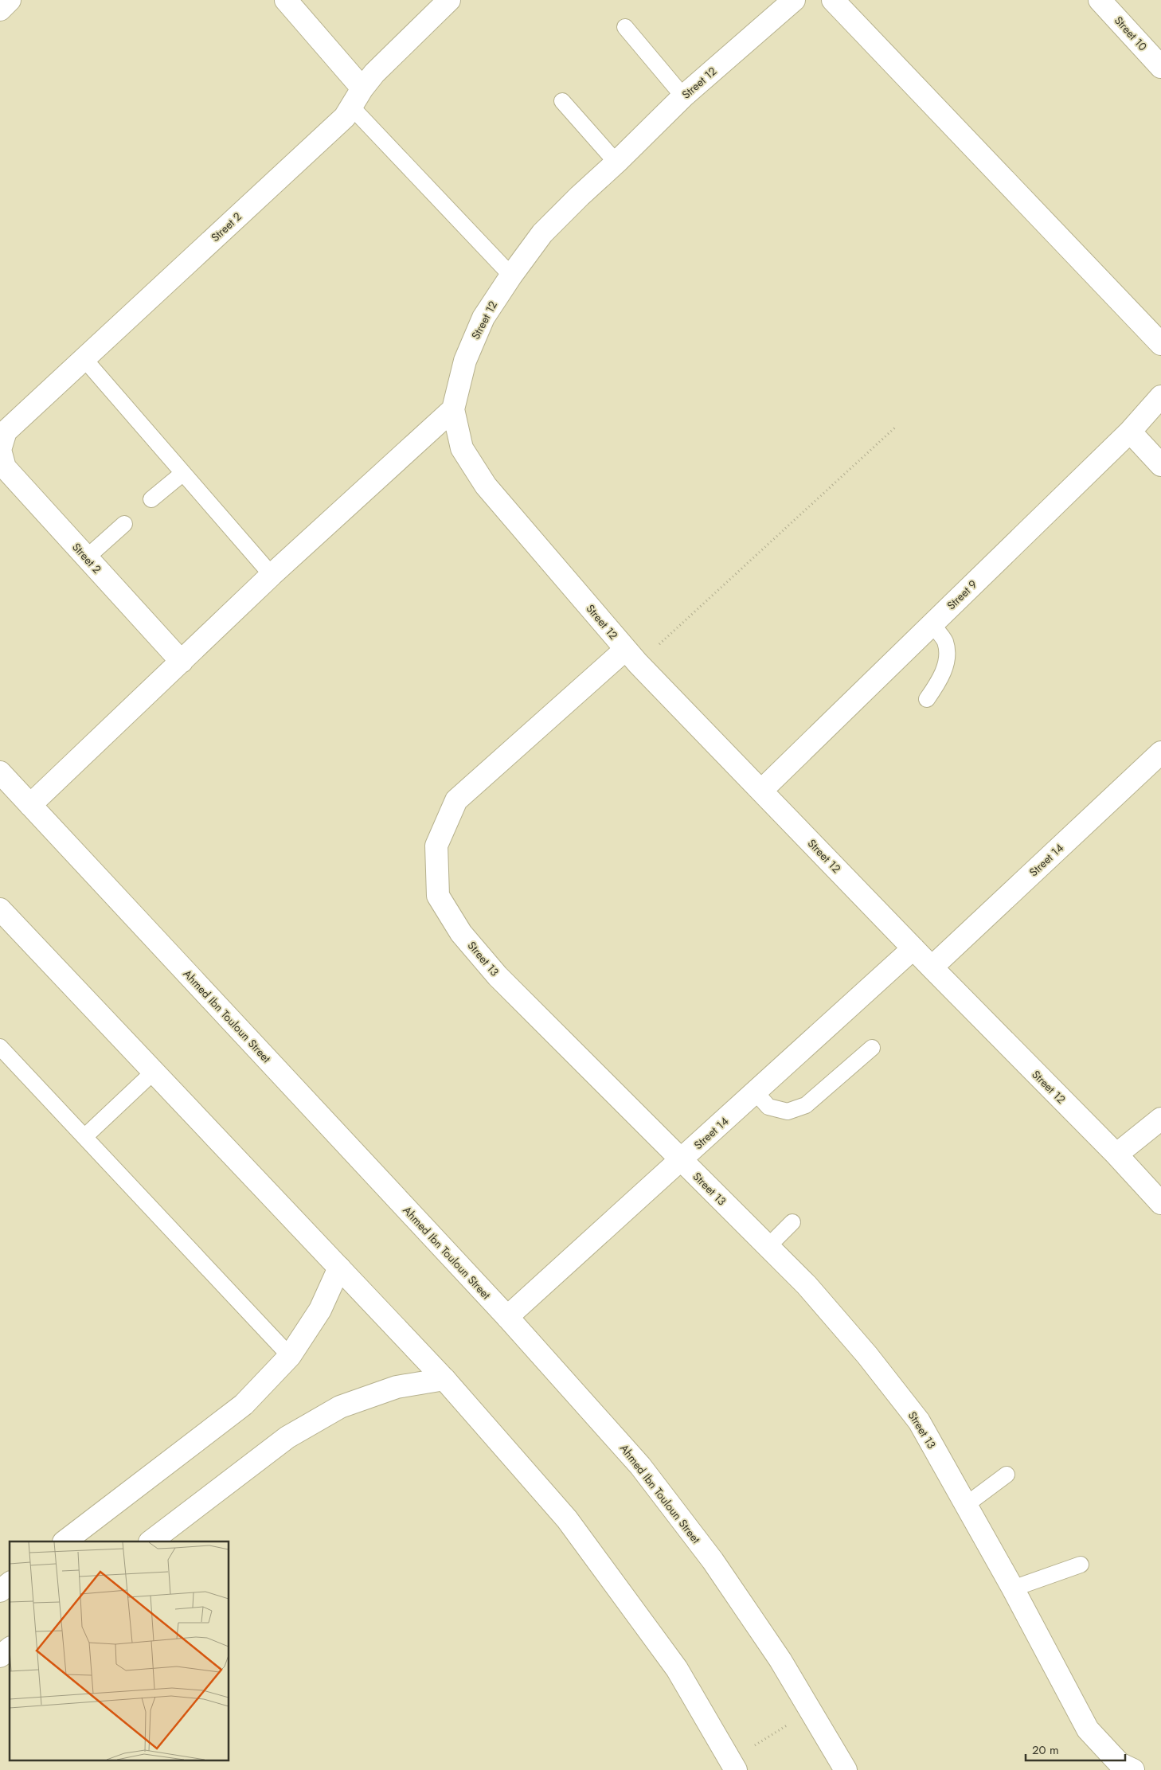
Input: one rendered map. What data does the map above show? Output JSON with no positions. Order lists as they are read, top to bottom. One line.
{"streets":{"street":["Street 10","Street 12","Street 2","Street 9","Street 14","Street 13","Ahmed Ibn Touloun Street"]},"crossings":[["Street 12","Street 9"],["Street 12","Street 14"],["Street 12","Street 13"],["Street 14","Street 13"],["Street 14","Ahmed Ibn Touloun Street"]],"scale_bar":"20 m"}
